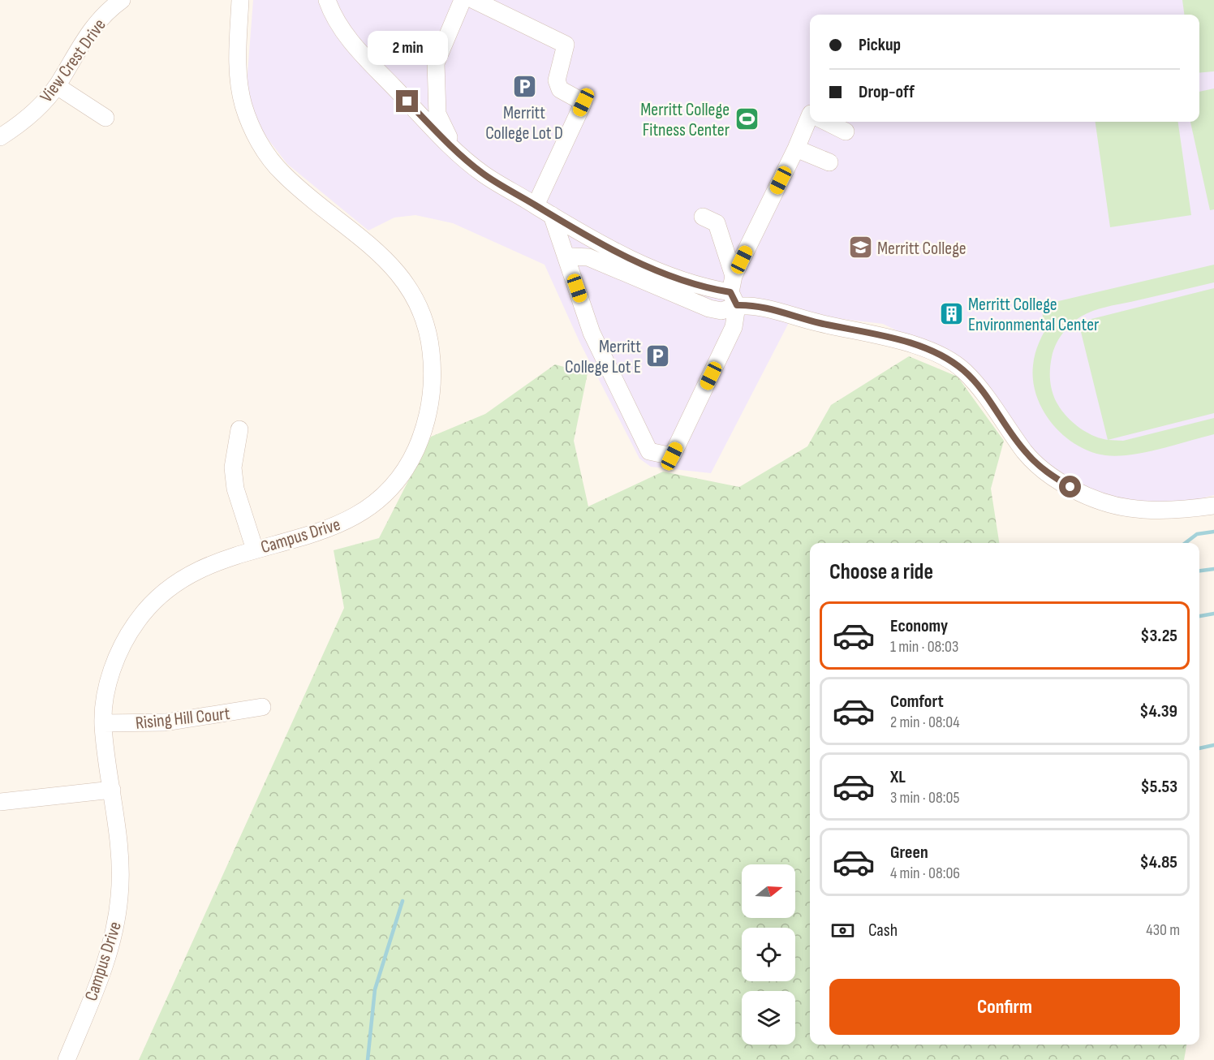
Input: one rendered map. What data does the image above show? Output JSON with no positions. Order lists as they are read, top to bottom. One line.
{"streets":{"street":["View Crest Drive","Campus Drive","Rising Hill Court"]},"crossings":[["Campus Drive","Rising Hill Court"]],"places":{"parking":["Merritt College Lot D","Merritt College Lot E"],"sports":["Merritt College Fitness Center"],"school or university":["Merritt College"],"building":["Merritt College Environmental Center"]},"north":"right","page":{"banner":["Pickup","Drop-off"],"bubble":"2 min","heading":"Choose a ride","list":[{"name":"Economy","note":"1 min · 08:03","value":"$3.25"},{"name":"Comfort","note":"2 min · 08:04","value":"$4.39"},{"name":"XL","note":"3 min · 08:05","value":"$5.53"},{"name":"Green","note":"4 min · 08:06","value":"$4.85"}],"pay":["Cash","430 m"],"buttons":"Confirm"}}
